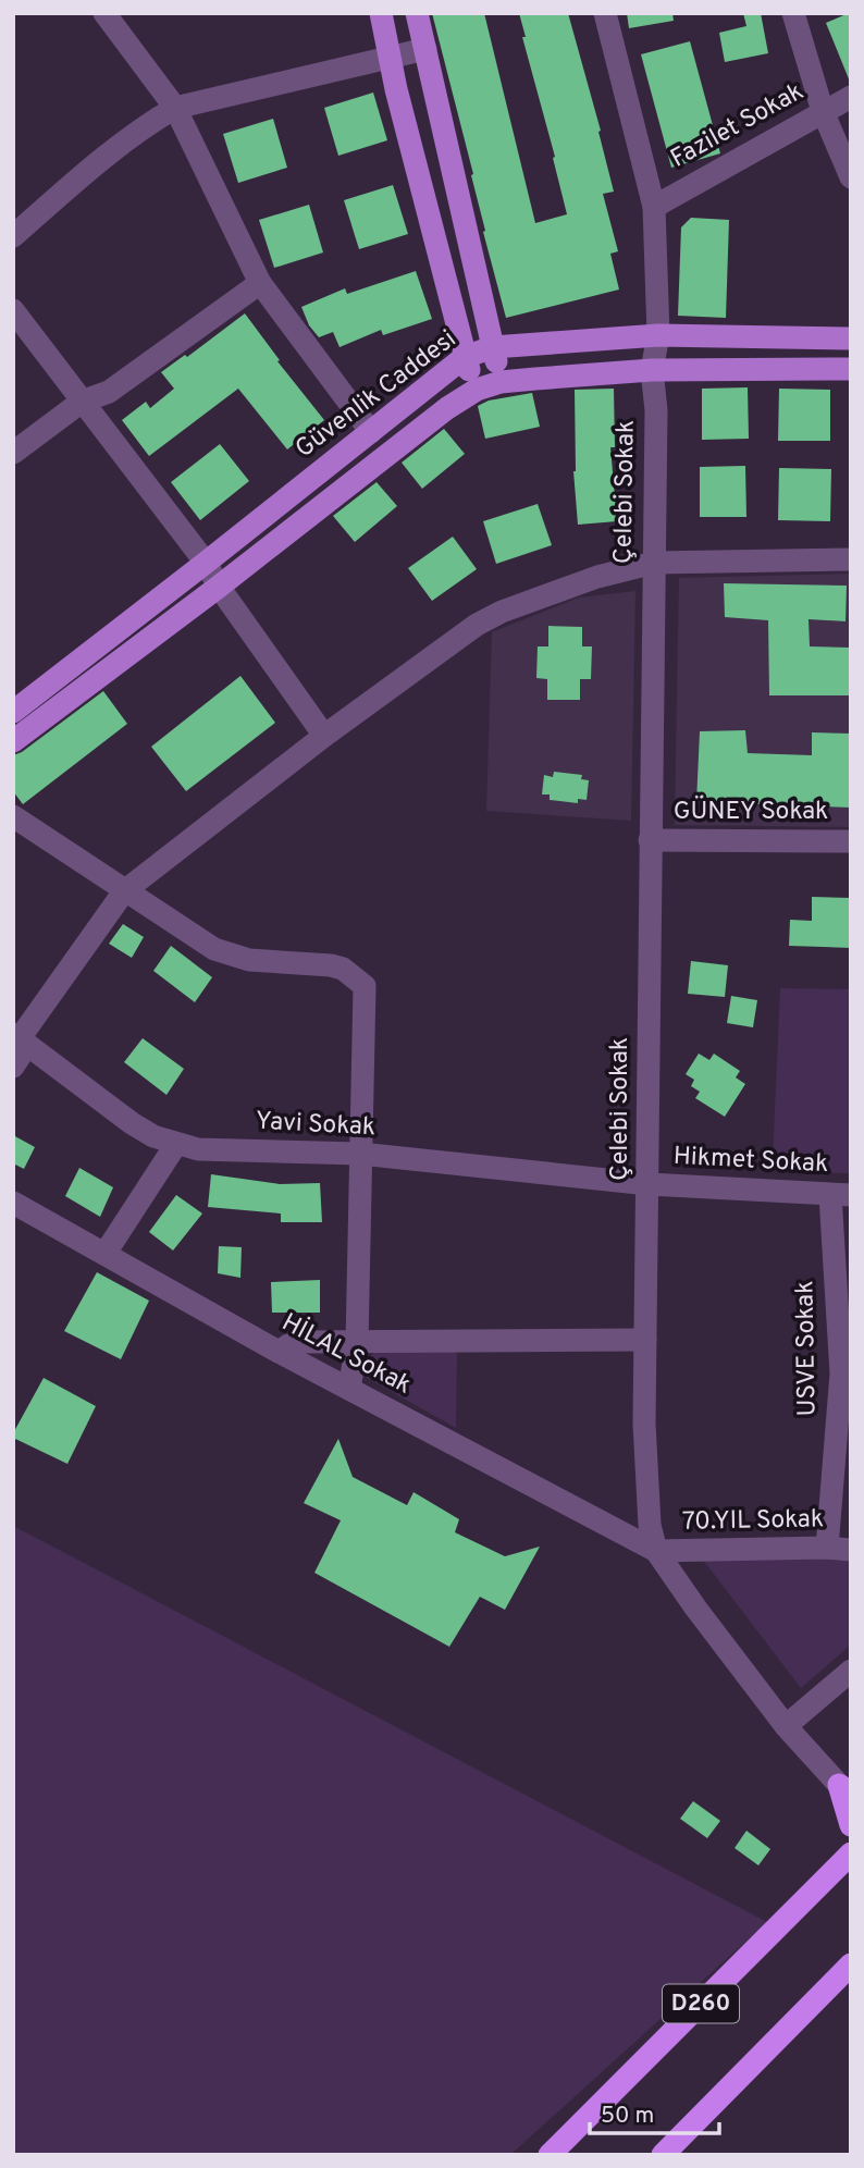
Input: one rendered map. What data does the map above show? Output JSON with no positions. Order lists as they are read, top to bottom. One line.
{"streets":{"highway":["D260"],"main road":["Güvenlik Caddesi"],"street":["Fazilet Sokak","Çelebi Sokak","GÜNEY Sokak","Yavi Sokak","Hikmet Sokak","USVE Sokak","HİLAL Sokak","70.YIL Sokak"]},"crossings":[["Fazilet Sokak","Çelebi Sokak"],["Güvenlik Caddesi","Çelebi Sokak"],["Çelebi Sokak","GÜNEY Sokak"],["Çelebi Sokak","Yavi Sokak"],["Çelebi Sokak","Hikmet Sokak"],["Çelebi Sokak","HİLAL Sokak"],["Çelebi Sokak","70.YIL Sokak"],["Yavi Sokak","Hikmet Sokak"],["Hikmet Sokak","USVE Sokak"],["USVE Sokak","70.YIL Sokak"],["HİLAL Sokak","70.YIL Sokak"]],"scale_bar":"50 m"}
